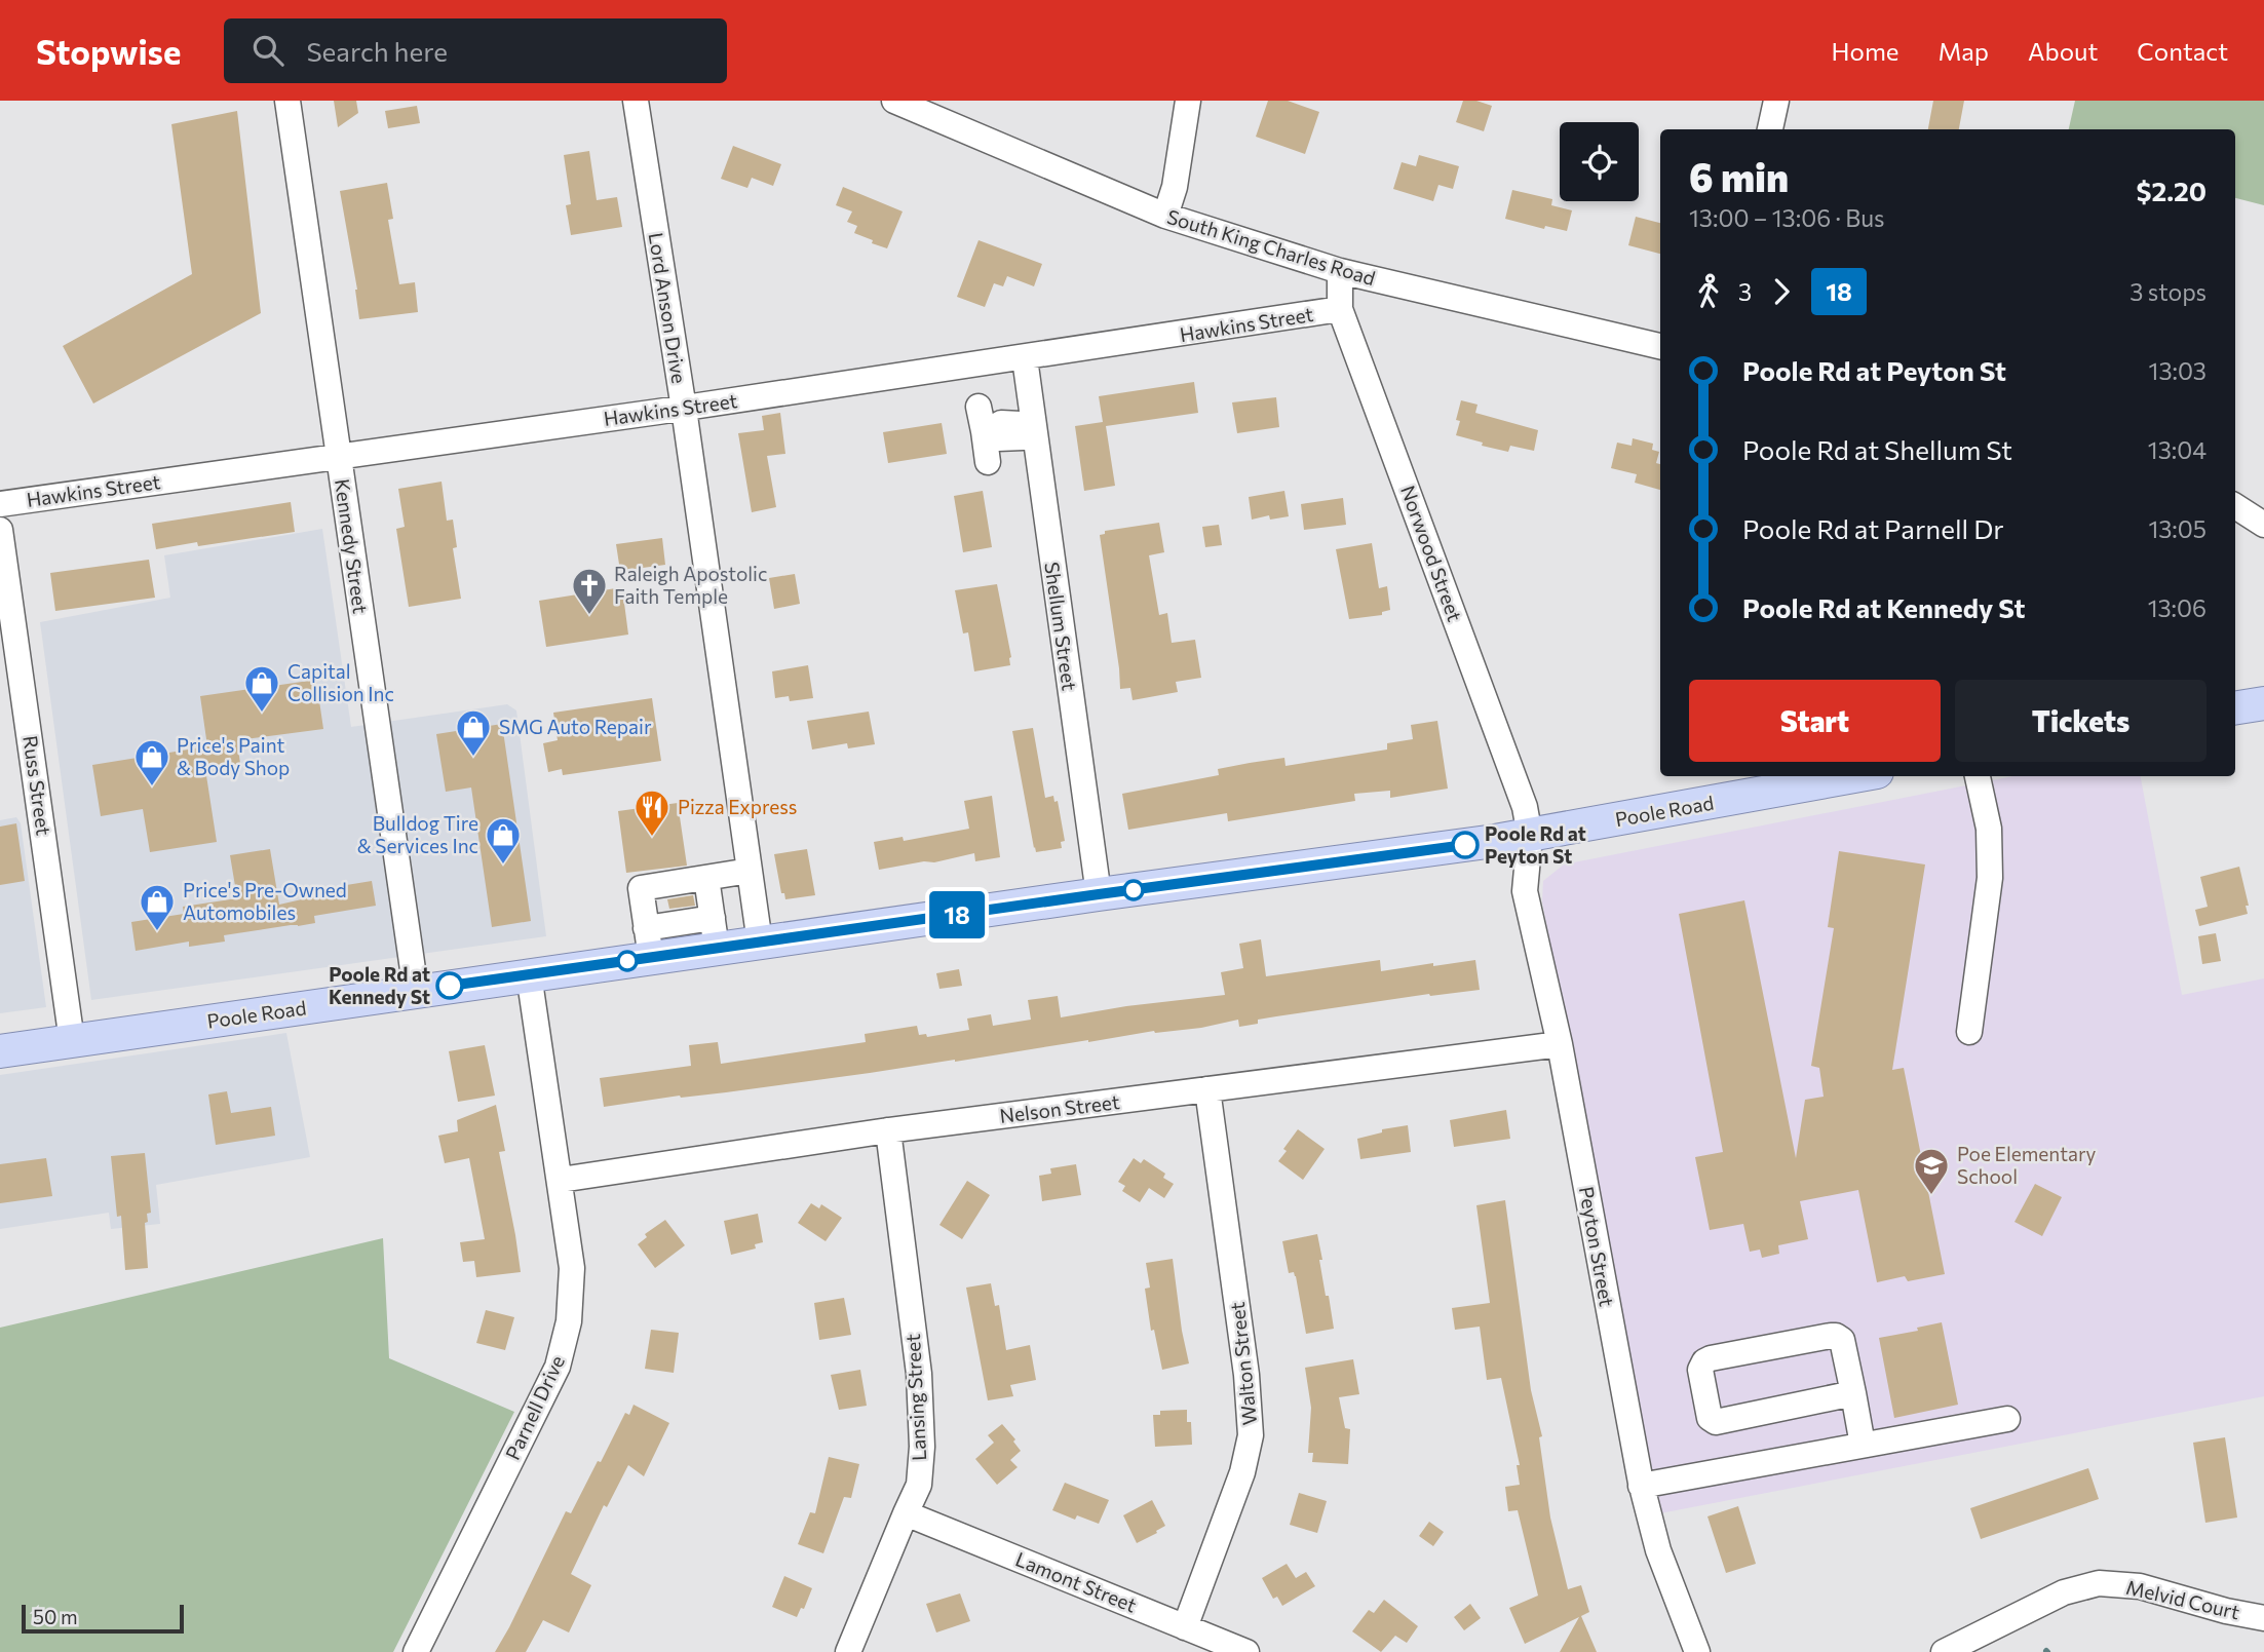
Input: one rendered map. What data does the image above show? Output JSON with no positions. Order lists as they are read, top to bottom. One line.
{"streets":{"main road":["Poole Road"],"street":["South King Charles Road","Lord Anson Drive","Hawkins Street","Kennedy Street","Norwood Street","Shellum Street","Russ Street","Nelson Street","Peyton Street","Walton Street","Lansing Street","Parnell Drive","Lamont Street","Melvid Court"]},"crossings":[["South King Charles Road","Norwood Street"],["Lord Anson Drive","Hawkins Street"],["Lord Anson Drive","Poole Road"],["Hawkins Street","Kennedy Street"],["Hawkins Street","Norwood Street"],["Hawkins Street","Shellum Street"],["Kennedy Street","Poole Road"],["Norwood Street","Poole Road"],["Norwood Street","Peyton Street"],["Shellum Street","Poole Road"],["Russ Street","Poole Road"],["Poole Road","Peyton Street"],["Poole Road","Parnell Drive"],["Nelson Street","Peyton Street"],["Nelson Street","Walton Street"],["Nelson Street","Lansing Street"],["Nelson Street","Parnell Drive"],["Walton Street","Lamont Street"],["Lansing Street","Lamont Street"]],"places":{"church":["Raleigh Apostolic Faith Temple"],"shop":["Capital Collision Inc","SMG Auto Repair","Price's Paint & Body Shop","Bulldog Tire & Services Inc","Price's Pre-Owned Automobiles"],"restaurant":["Pizza Express"],"other":["Poole Rd at Peyton St","Poole Rd at Kennedy St"],"school or university":["Poe Elementary School"]},"lines":["bus line 18"],"scale_bar":"50 m","page":{"header":"Stopwise","search":"Search here","nav":["Home","Map","About","Contact"],"on_map":"18","heading":["6 min","13:00 – 13:06 · Bus","$2.20"],"legs":["3","18","3 stops"],"list":[{"name":"Poole Rd at Peyton St","value":"13:03"},{"name":"Poole Rd at Shellum St","value":"13:04"},{"name":"Poole Rd at Parnell Dr","value":"13:05"},{"name":"Poole Rd at Kennedy St","value":"13:06"}],"buttons":["Start","Tickets"],"scale":"50 m"}}
